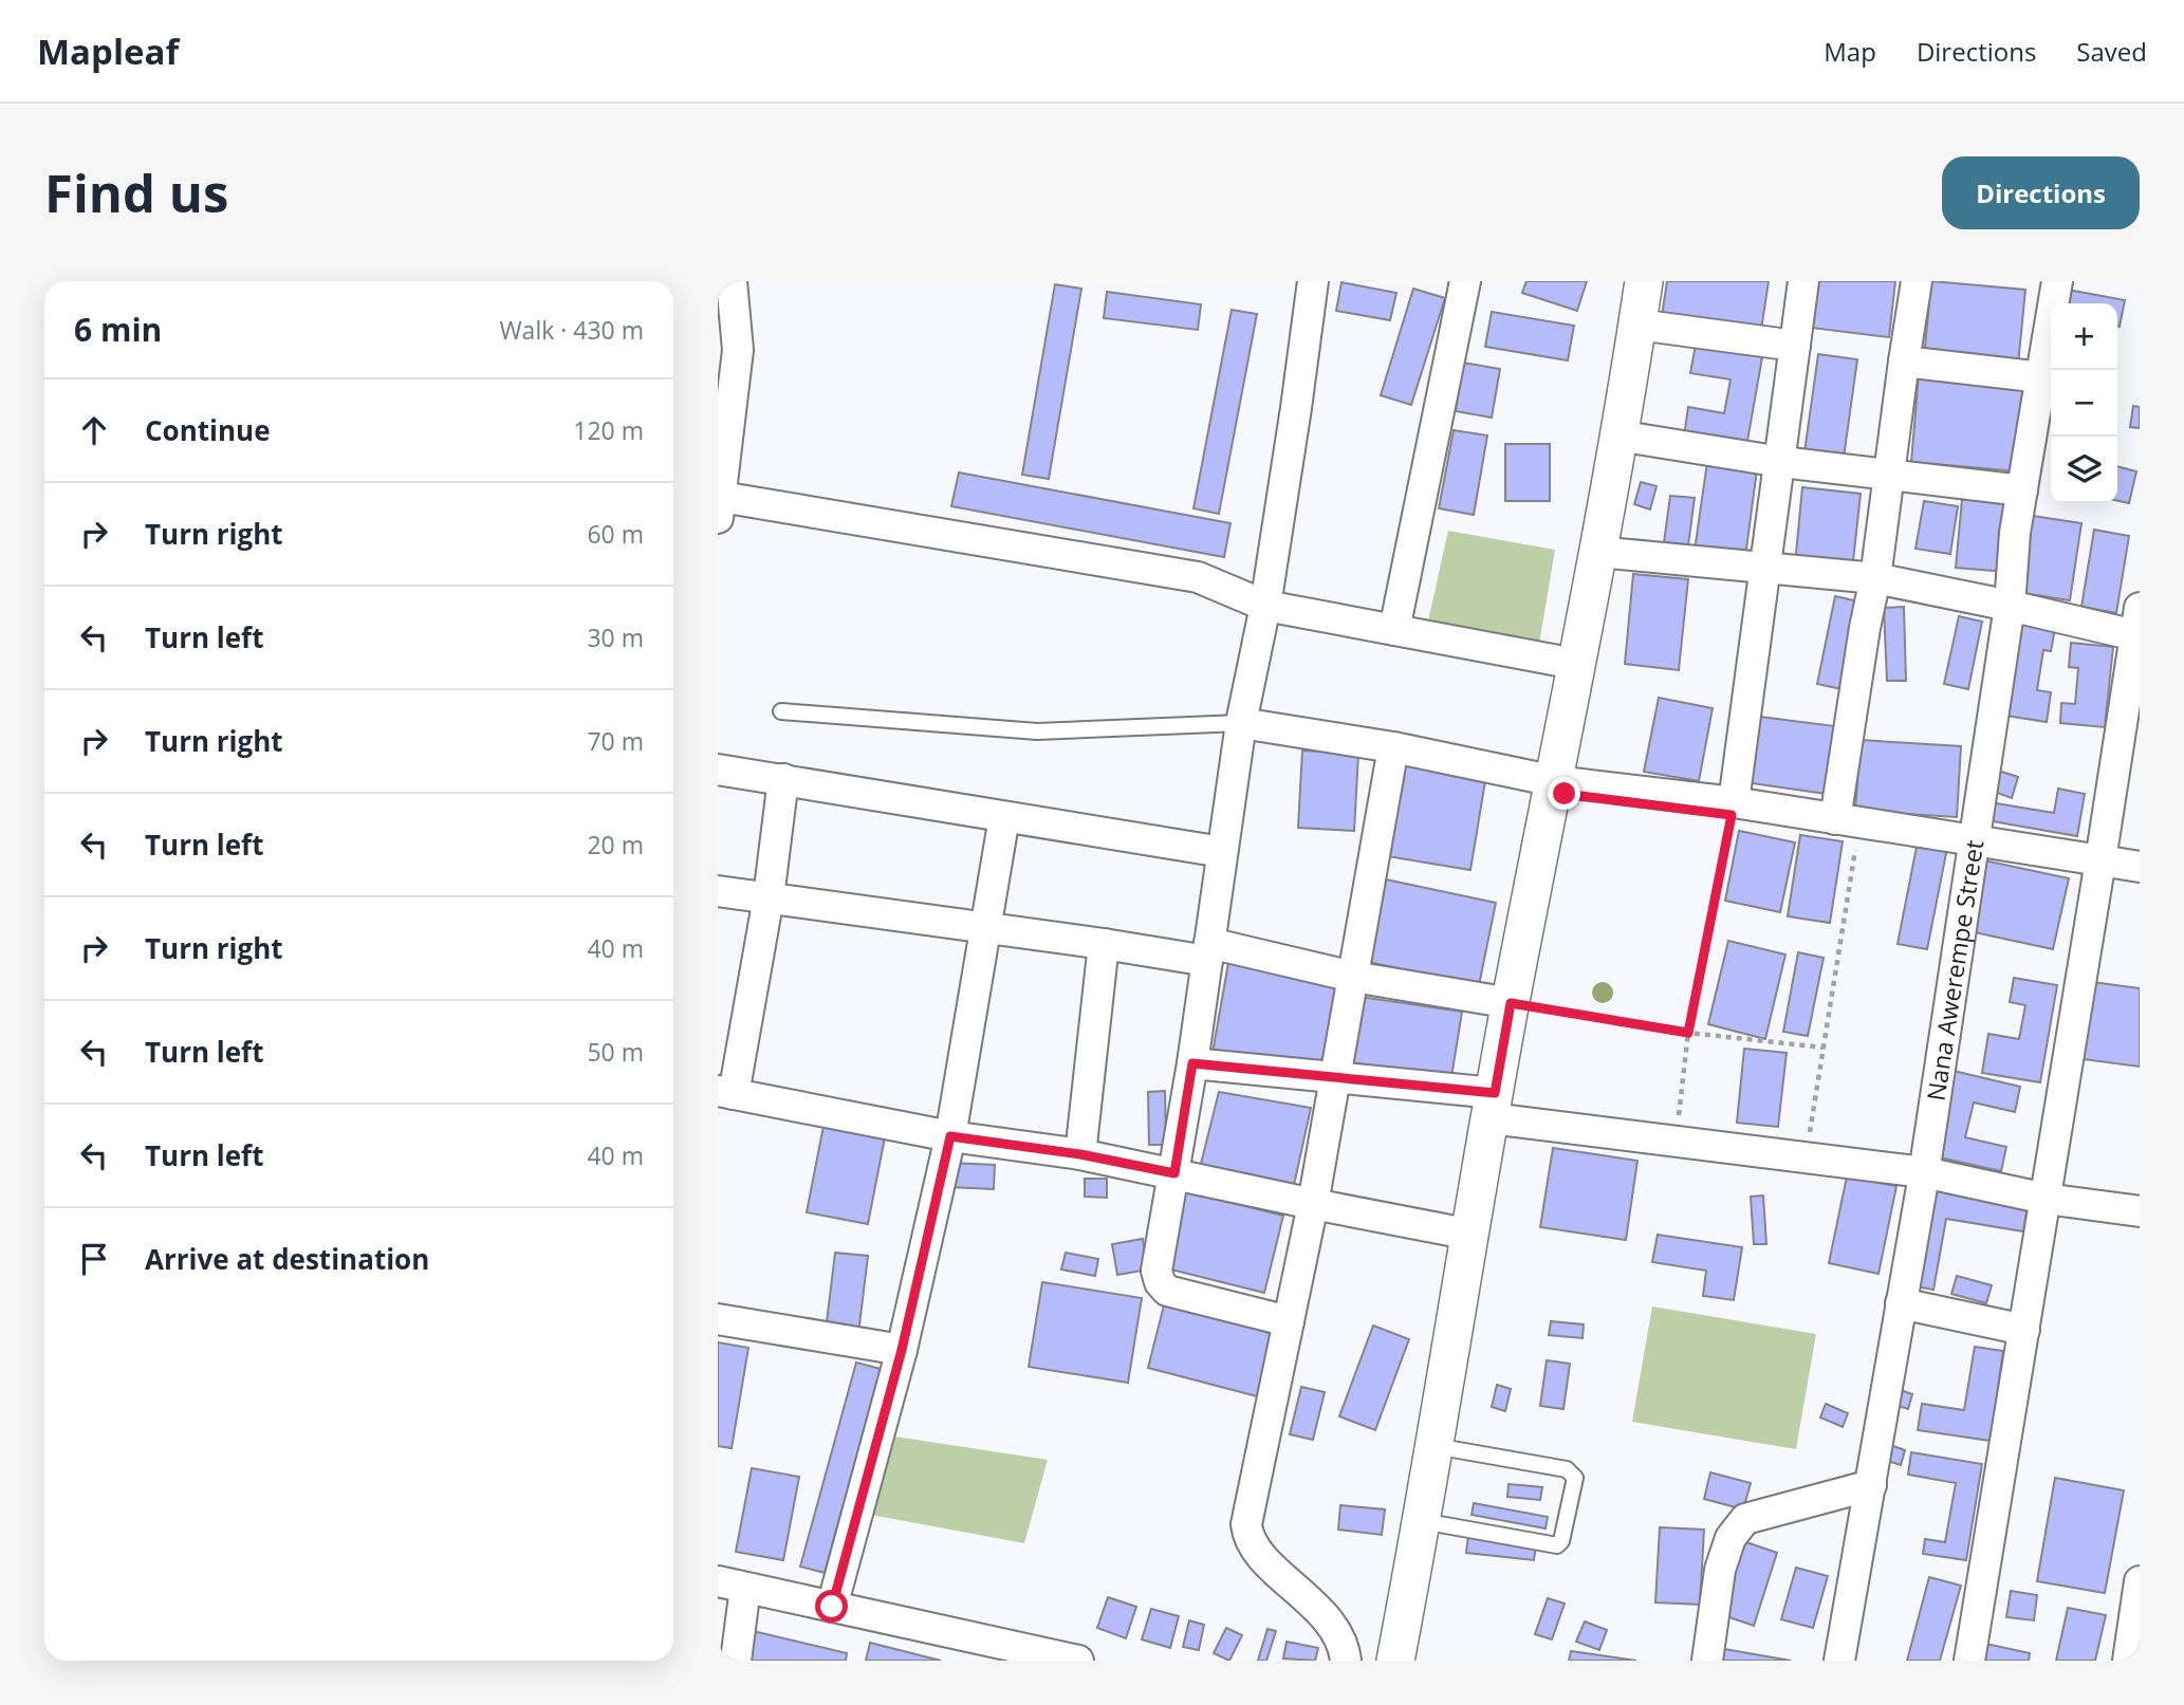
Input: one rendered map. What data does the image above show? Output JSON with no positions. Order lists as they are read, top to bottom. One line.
{"streets":{"street":["Nana Awerempe Street"]},"page":{"header":"Mapleaf","nav":["Map","Directions","Saved"],"buttons":"Directions","title":"Find us","heading":["6 min","Walk · 430 m"],"map_buttons":["+","−"],"list":[["Continue","120 m"],["Turn right","60 m"],["Turn left","30 m"],["Turn right","70 m"],["Turn left","20 m"],["Turn right","40 m"],["Turn left","50 m"],["Turn left","40 m"],"Arrive at destination"]}}
